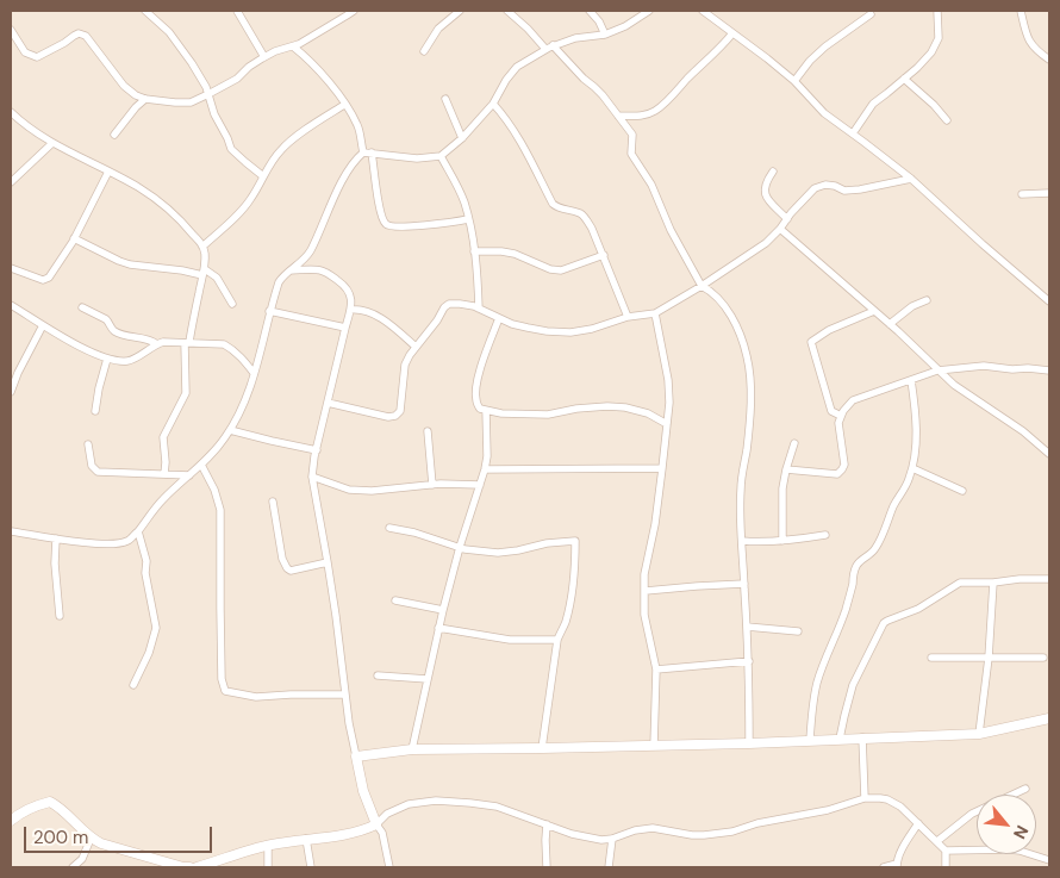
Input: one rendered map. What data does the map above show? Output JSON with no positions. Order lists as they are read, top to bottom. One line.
{"scale_bar":"200 m","north":"bottom right"}
